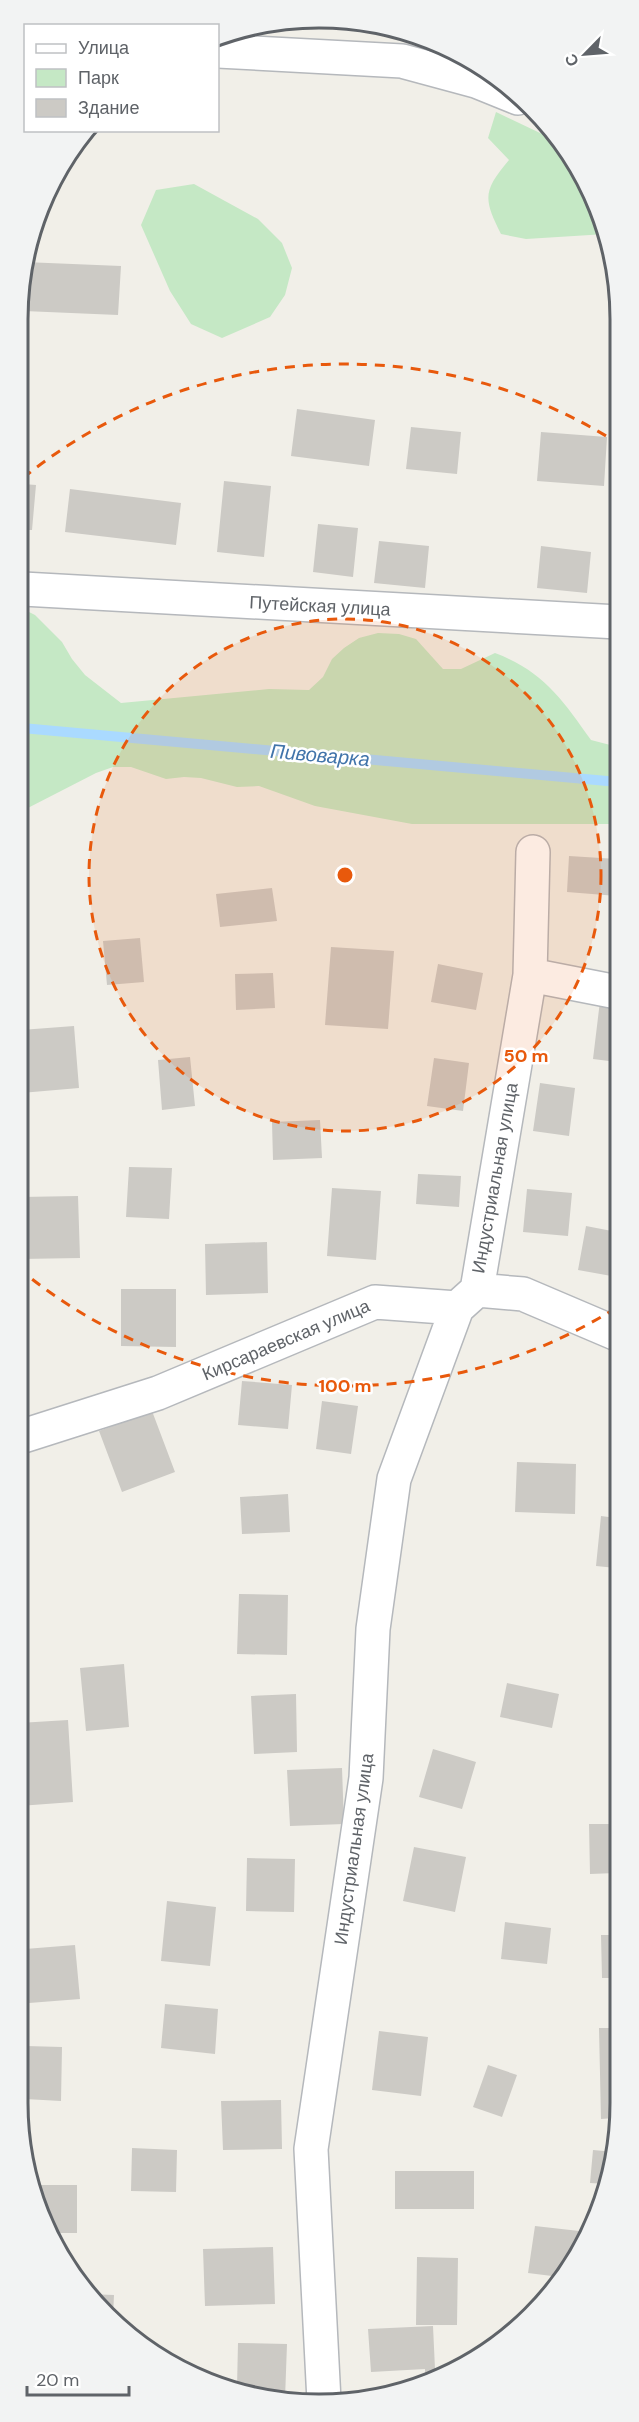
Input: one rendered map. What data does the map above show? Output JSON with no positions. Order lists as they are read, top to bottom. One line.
{"streets":{"street":["Путейская улица","Индустриальная улица","Кирсараевская улица"]},"crossings":[["Индустриальная улица","Кирсараевская улица"]],"water":["Пивоварка"],"legend":["Улица","Парк","Здание"],"scale_bar":"20 m","north":"bottom left","rings":["50 m","100 m"]}
